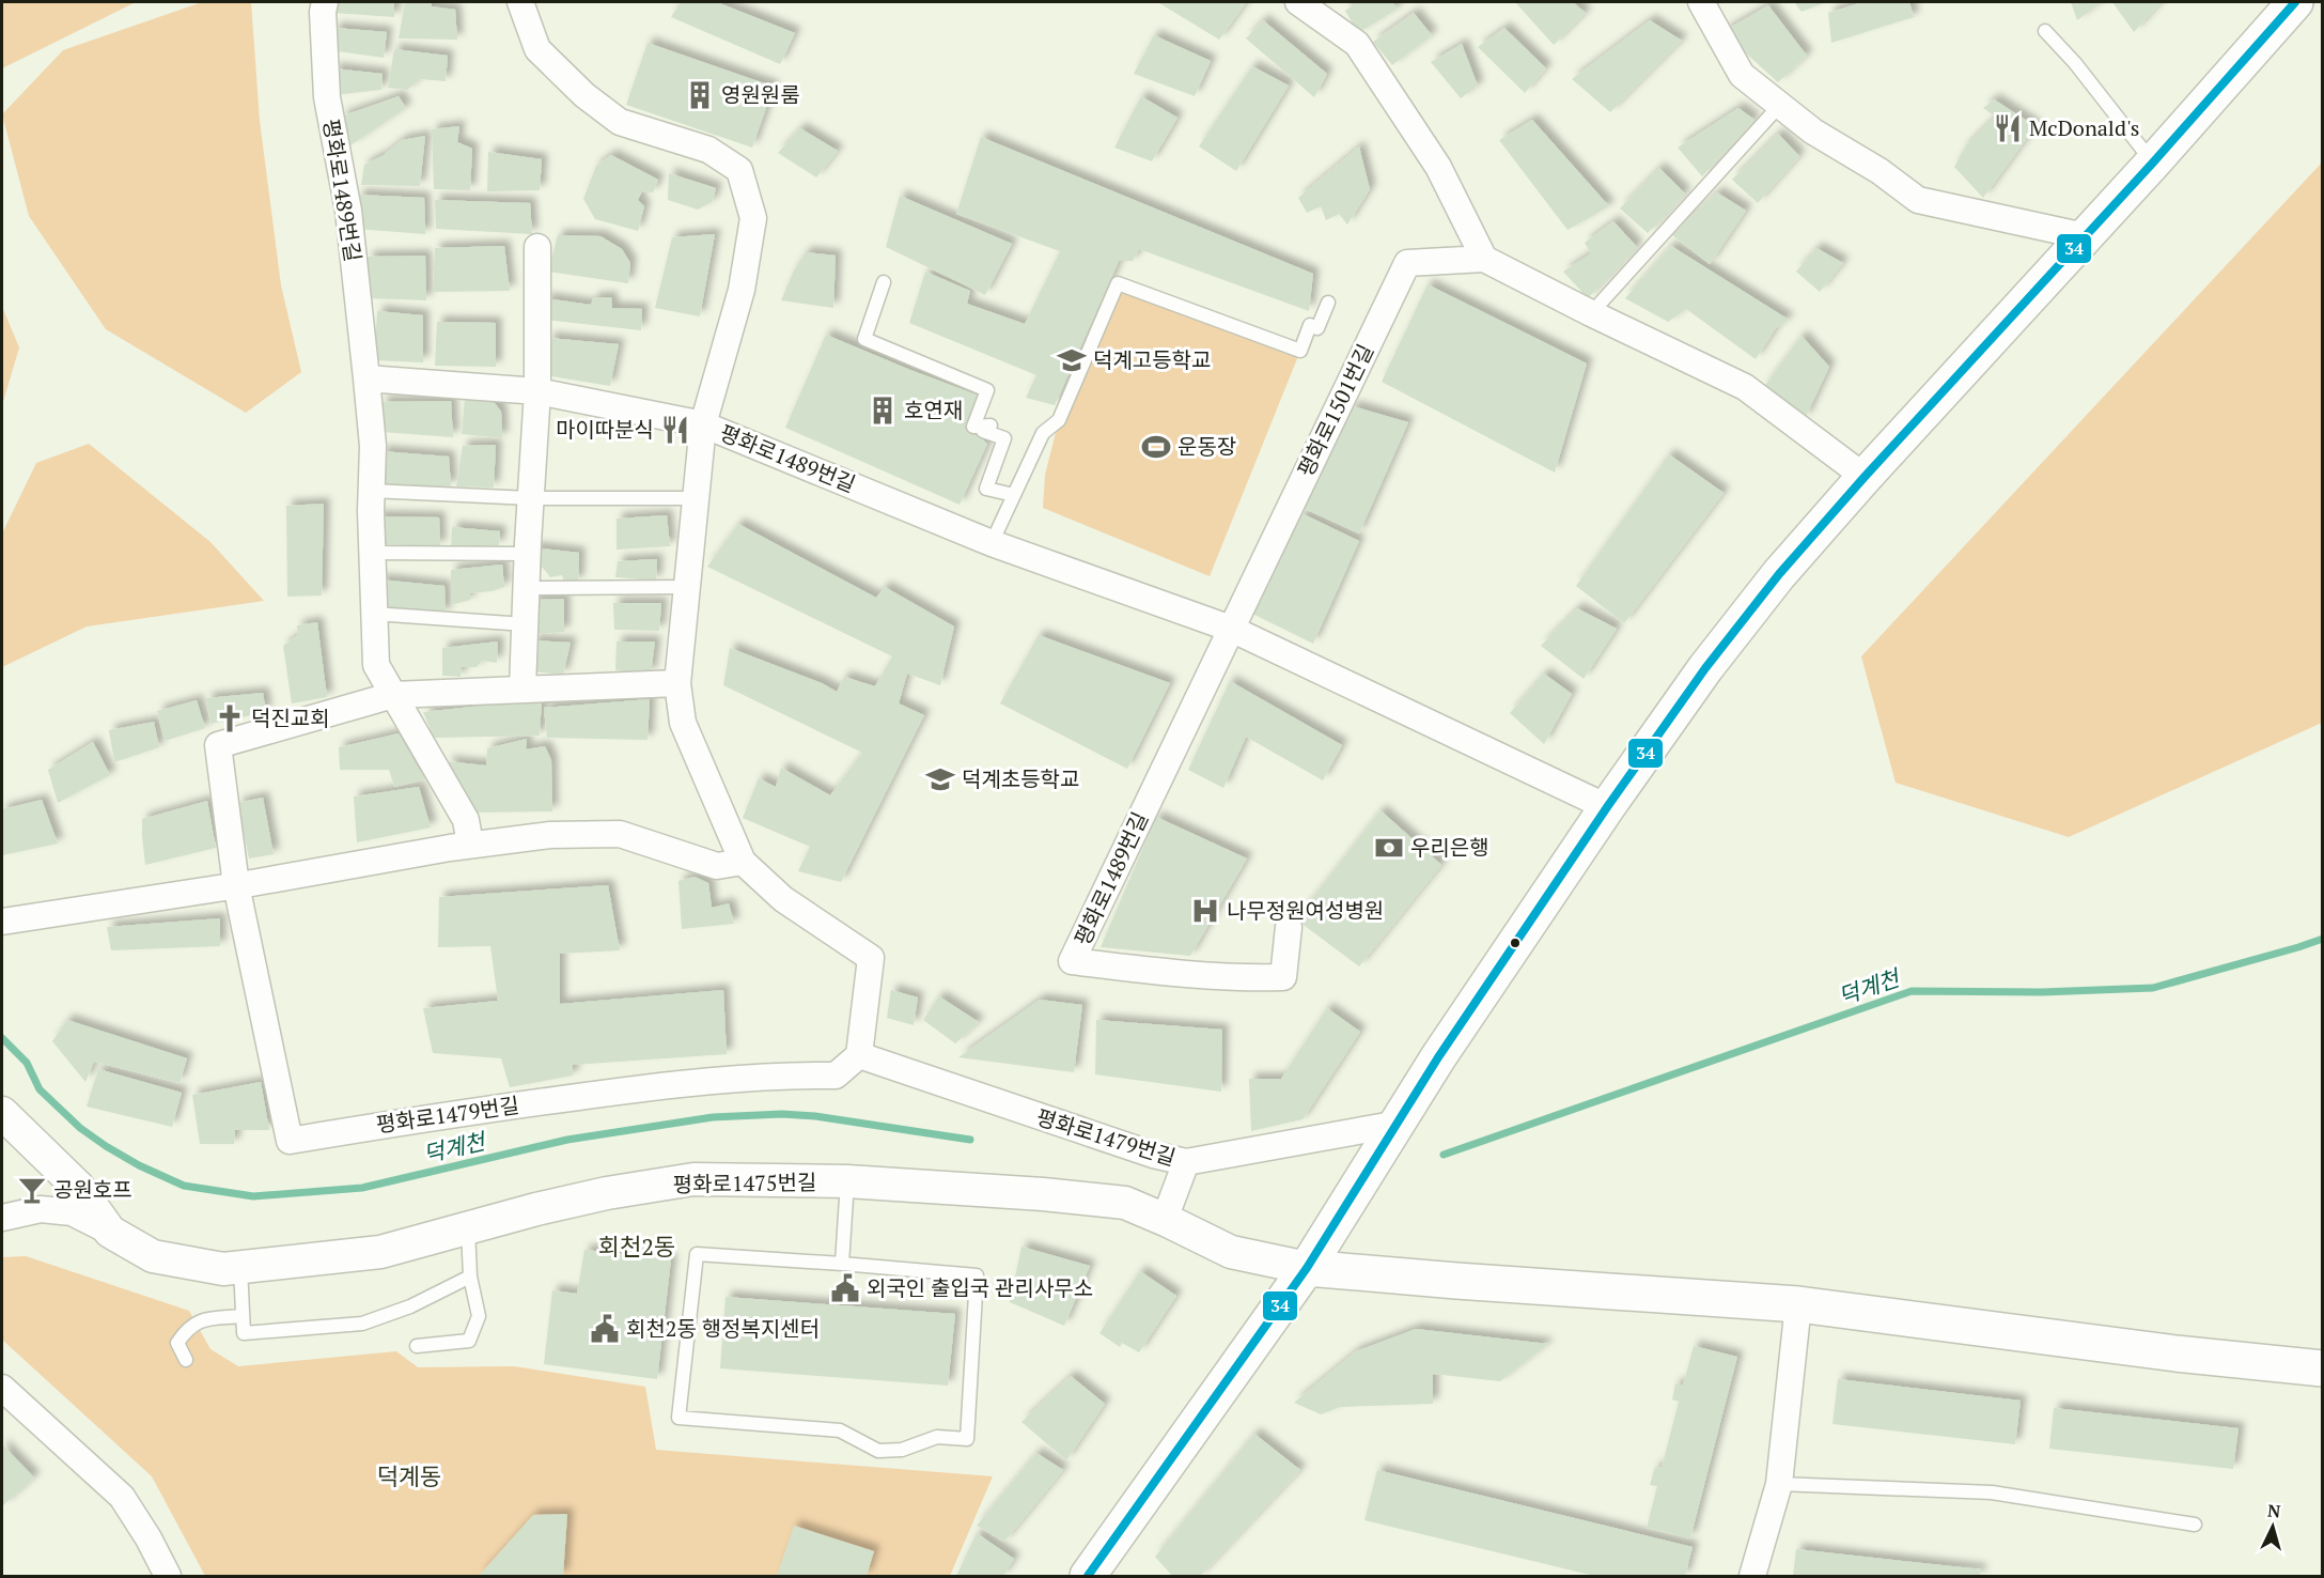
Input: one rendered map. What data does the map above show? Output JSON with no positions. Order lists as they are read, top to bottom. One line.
{"streets":{"street":["평화로1489번길","평화로1501번길","평화로1479번길","평화로1475번길"]},"crossings":[["평화로1489번길","평화로1501번길"]],"districts":["회천2동","덕계동"],"water":["덕계천"],"places":{"building":["영원원룸","호연재"],"restaurant":["McDonald's","마이따분식"],"school or university":["덕계고등학교","덕계초등학교"],"sports":["운동장"],"church":["덕진교회"],"bank":["우리은행"],"hospital":["나무정원여성병원"],"bar":["공원호프"],"public building":["외국인 출입국 관리사무소","회천2동 행정복지센터"]},"lines":["transit line 34"],"north":"top"}
